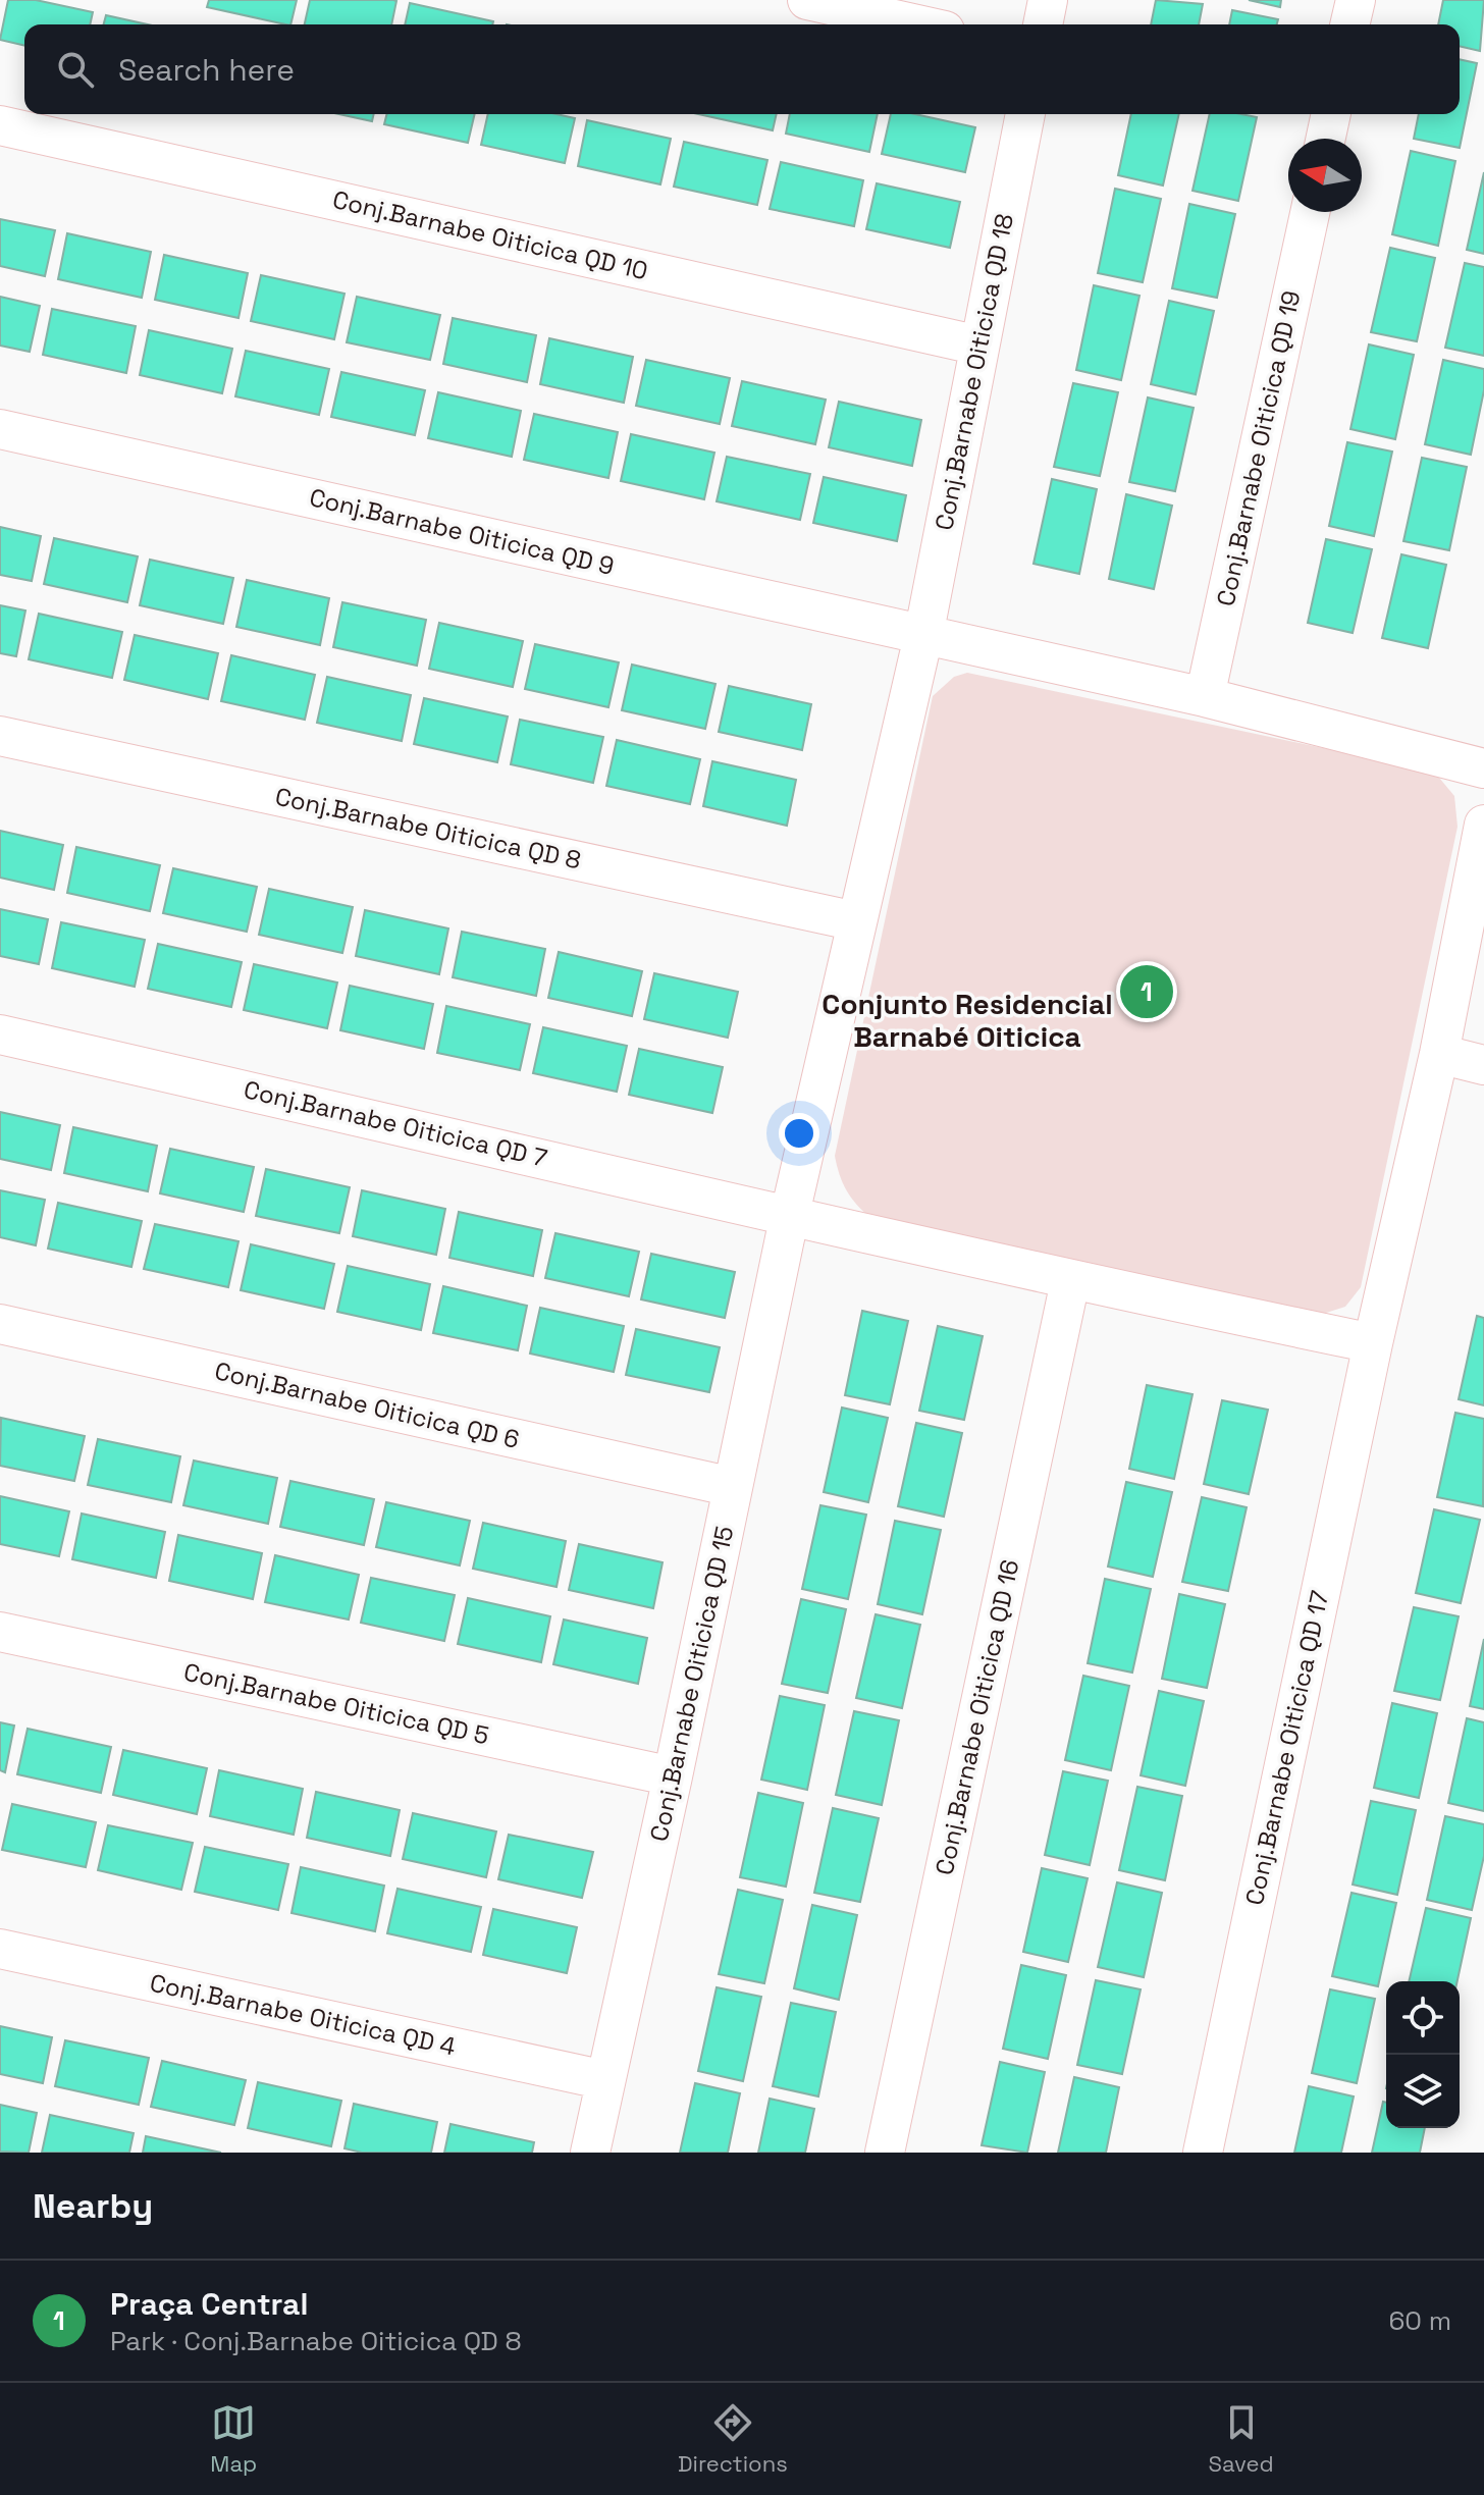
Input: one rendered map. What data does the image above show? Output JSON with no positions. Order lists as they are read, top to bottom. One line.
{"streets":{"street":["Conj.Barnabe Oiticica QD 10","Conj.Barnabe Oiticica QD 18","Conj.Barnabe Oiticica QD 19","Conj.Barnabe Oiticica QD 9","Conj.Barnabe Oiticica QD 8","Conj.Barnabe Oiticica QD 7","Conj.Barnabe Oiticica QD 6","Conj.Barnabe Oiticica QD 15","Conj.Barnabe Oiticica QD 5","Conj.Barnabe Oiticica QD 16","Conj.Barnabe Oiticica QD 17","Conj.Barnabe Oiticica QD 4"]},"crossings":[["Conj.Barnabe Oiticica QD 10","Conj.Barnabe Oiticica QD 18"],["Conj.Barnabe Oiticica QD 18","Conj.Barnabe Oiticica QD 9"],["Conj.Barnabe Oiticica QD 18","Conj.Barnabe Oiticica QD 8"],["Conj.Barnabe Oiticica QD 18","Conj.Barnabe Oiticica QD 15"],["Conj.Barnabe Oiticica QD 19","Conj.Barnabe Oiticica QD 9"],["Conj.Barnabe Oiticica QD 8","Conj.Barnabe Oiticica QD 15"],["Conj.Barnabe Oiticica QD 7","Conj.Barnabe Oiticica QD 15"],["Conj.Barnabe Oiticica QD 7","Conj.Barnabe Oiticica QD 16"],["Conj.Barnabe Oiticica QD 7","Conj.Barnabe Oiticica QD 17"],["Conj.Barnabe Oiticica QD 6","Conj.Barnabe Oiticica QD 15"],["Conj.Barnabe Oiticica QD 15","Conj.Barnabe Oiticica QD 5"],["Conj.Barnabe Oiticica QD 15","Conj.Barnabe Oiticica QD 4"]],"districts":["Conjunto Residencial Barnabé Oiticica"],"north":"left","page":{"search":"Search here","pins":"1","heading":"Nearby","list":[{"mark":"1","name":"Praça Central","note":"Park · Conj.Barnabe Oiticica QD 8","value":"60 m"}],"nav":["Map","Directions","Saved"]}}
